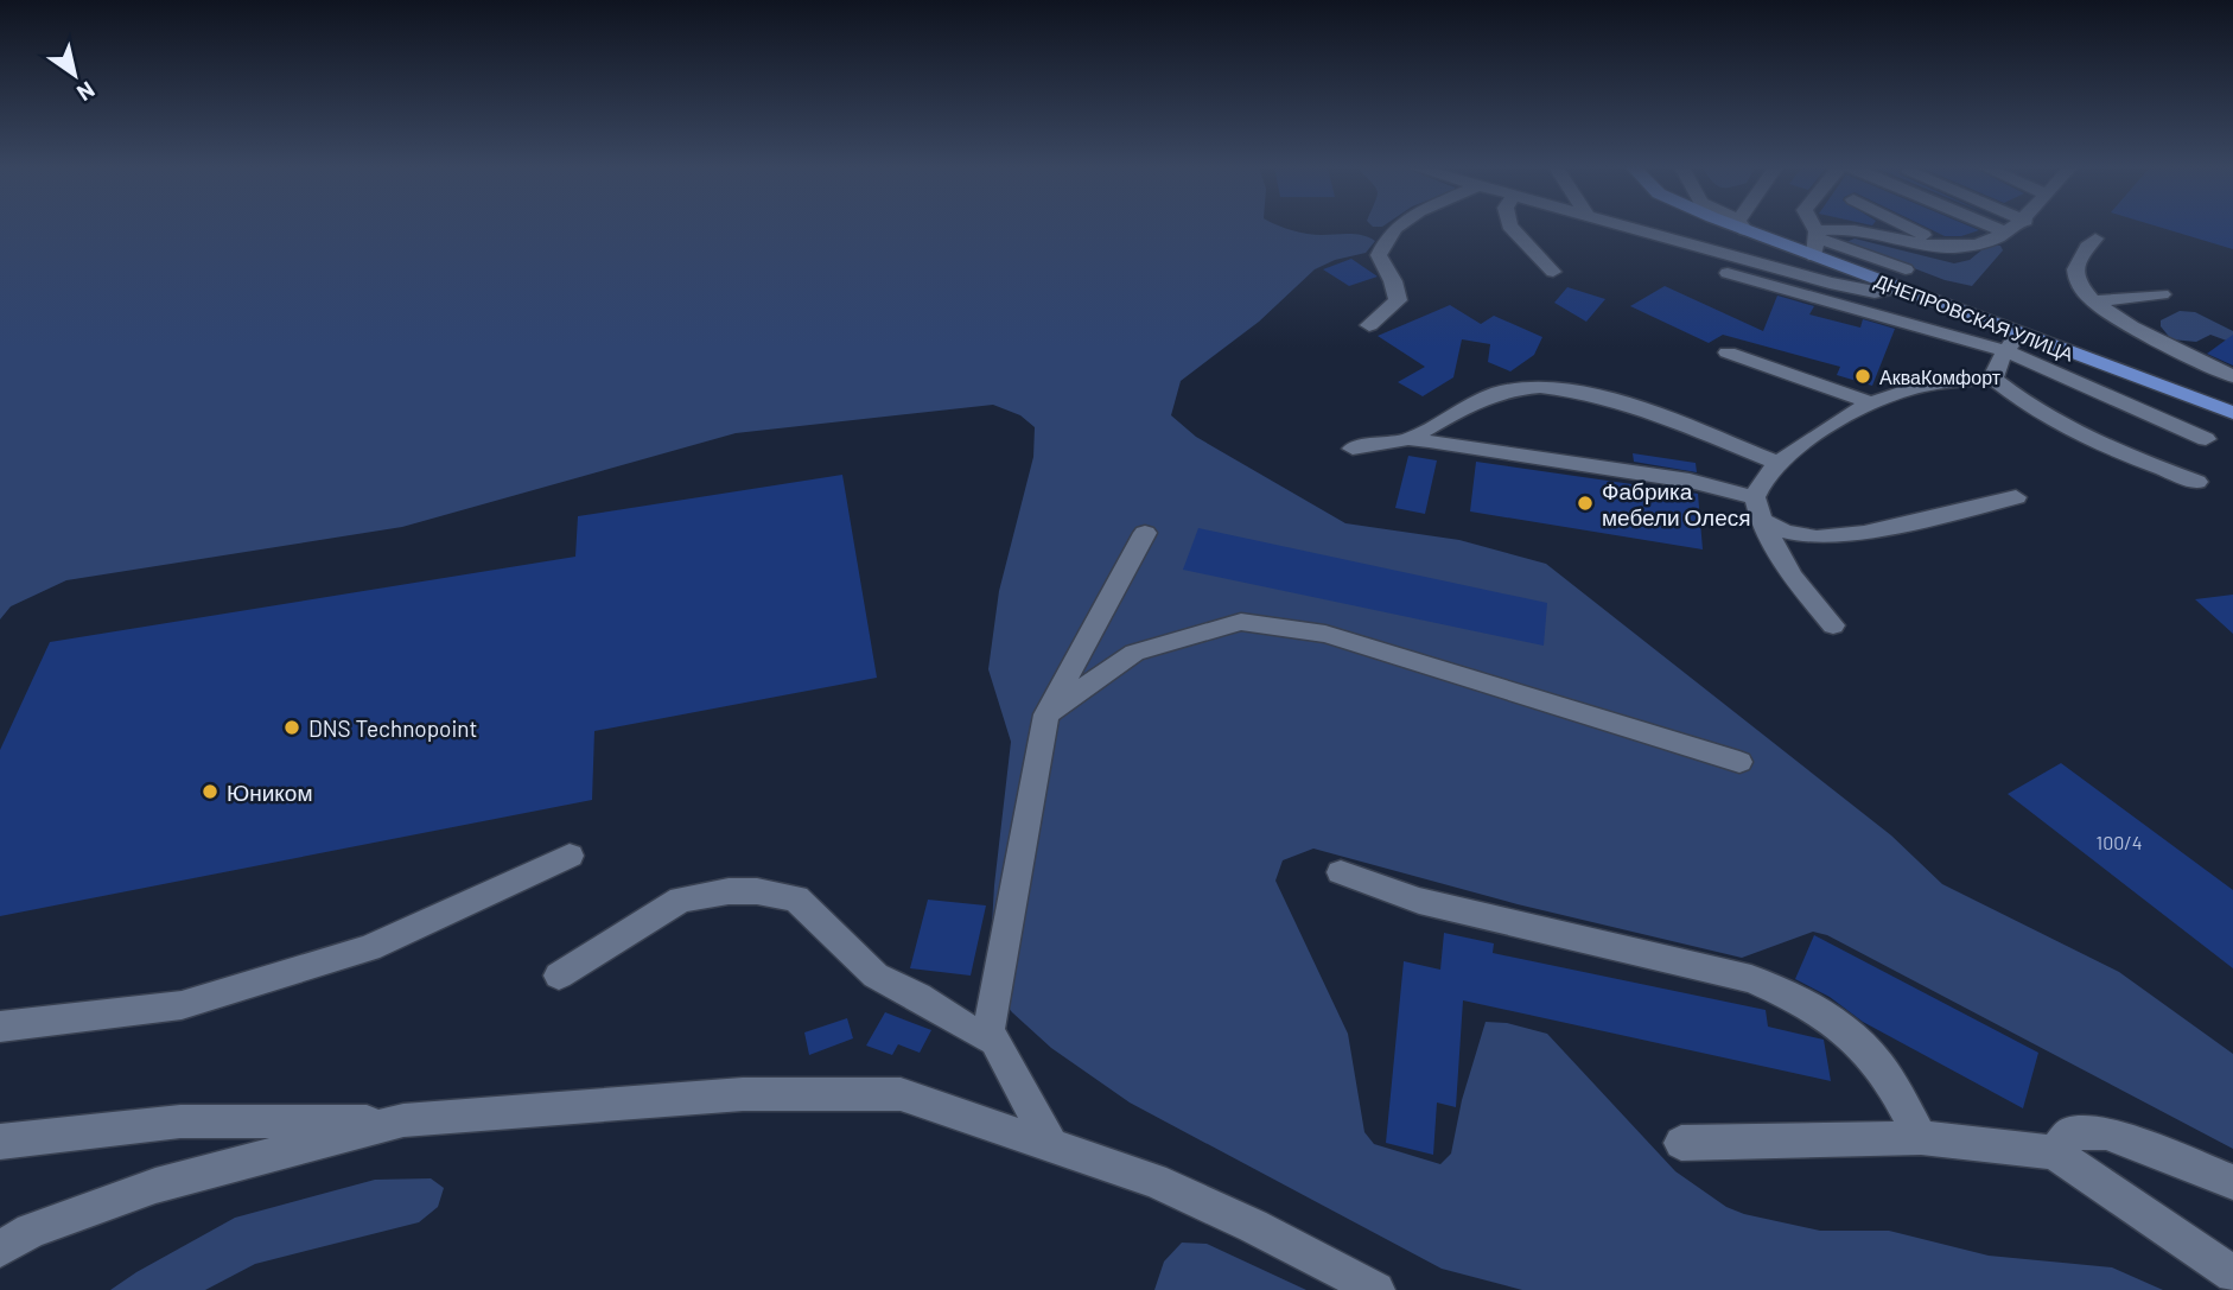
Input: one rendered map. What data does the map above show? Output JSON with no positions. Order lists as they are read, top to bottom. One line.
{"streets":{"main road":["ДНЕПРОВСКАЯ УЛИЦА"]},"places":["АкваКомфорт","Фабрика мебели Олеся","DNS Technopoint","Юником"],"house_numbers":["100/4"],"north":"bottom right"}
